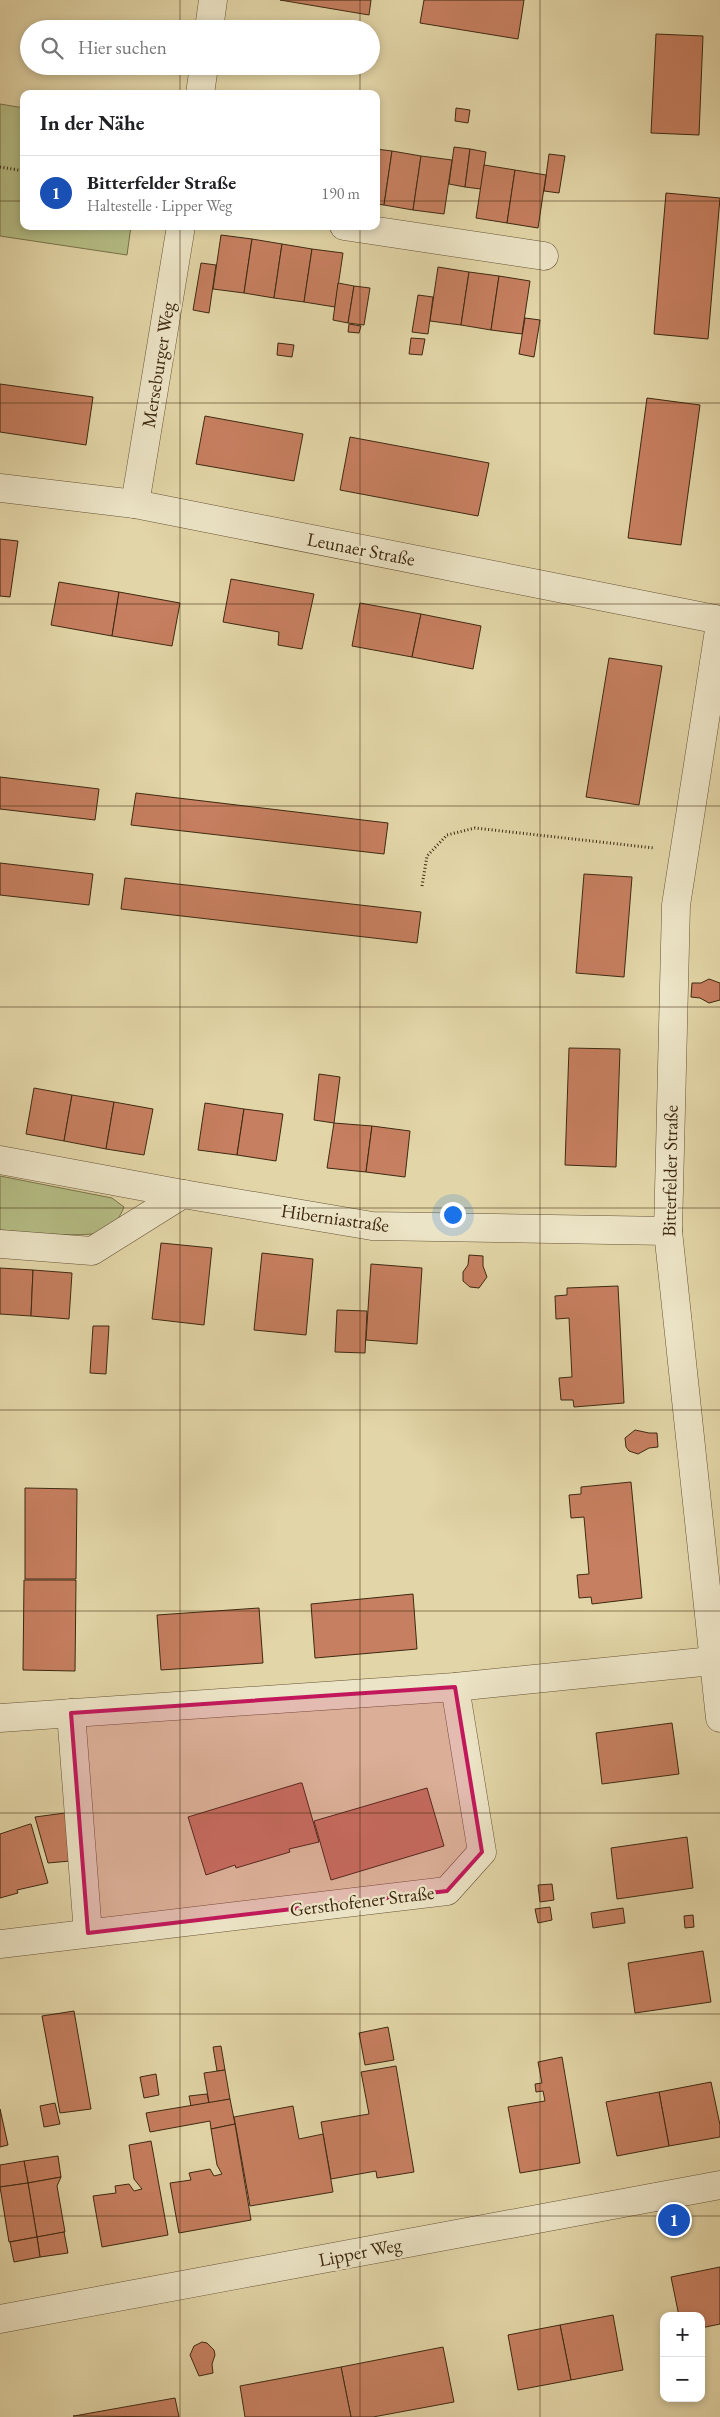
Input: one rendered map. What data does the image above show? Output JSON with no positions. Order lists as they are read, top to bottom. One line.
{"streets":{"street":["Merseburger Weg","Leunaer Straße","Bitterfelder Straße","Hiberniastraße","Gersthofener Straße","Lipper Weg"]},"crossings":[["Merseburger Weg","Leunaer Straße"],["Bitterfelder Straße","Hiberniastraße"]],"page":{"search":"Hier suchen","heading":"In der Nähe","list":[{"mark":"1","name":"Bitterfelder Straße","note":"Haltestelle · Lipper Weg","value":"190 m"}],"pins":"1","map_buttons":["+","−"]}}
